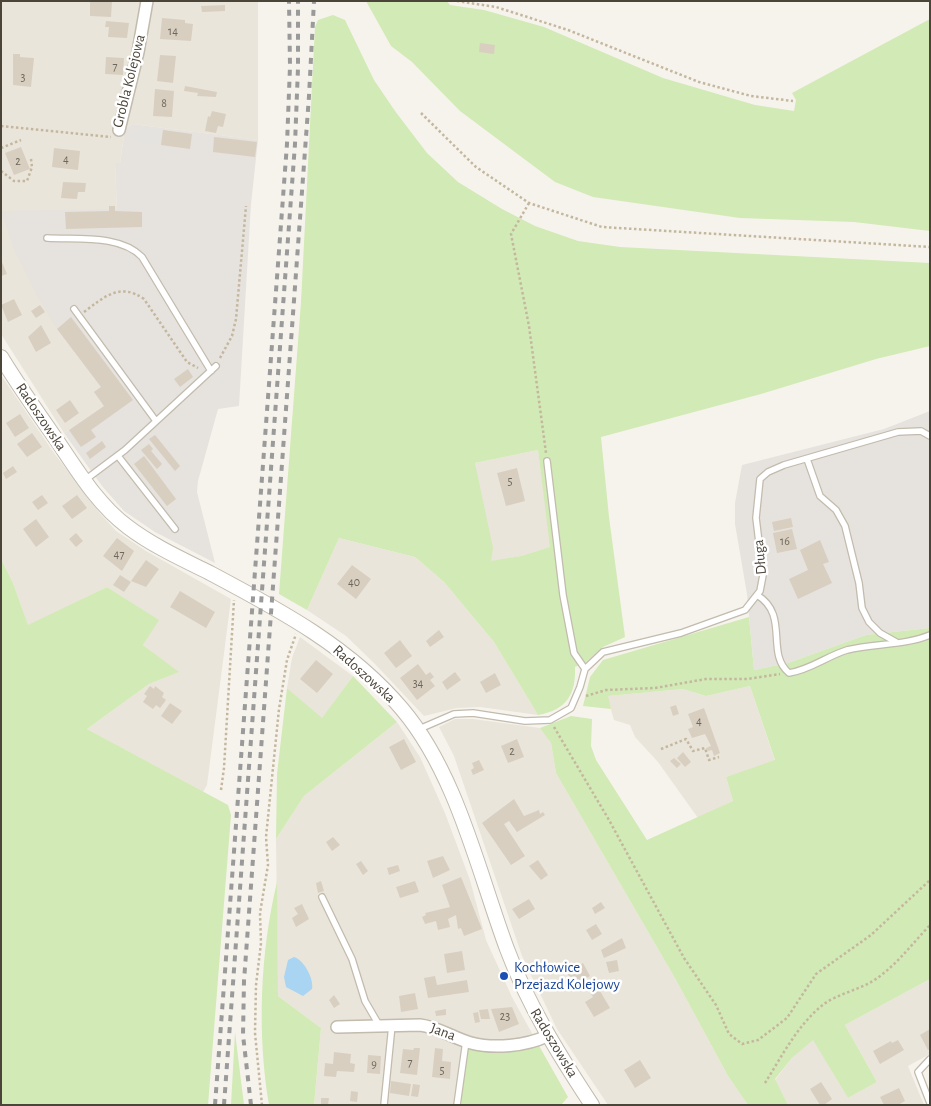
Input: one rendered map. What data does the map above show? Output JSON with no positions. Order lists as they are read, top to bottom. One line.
{"streets":{"street":["Grobla Kolejowa","Radoszowska","Jana"],"lane":["Długa"]},"crossings":[["Radoszowska","Jana"]],"places":["Kochłowice Przejazd Kolejowy"],"house_numbers":["14","7","3","8","4","2","5","16","47","40","34","4","2","23","7","9","5"]}
